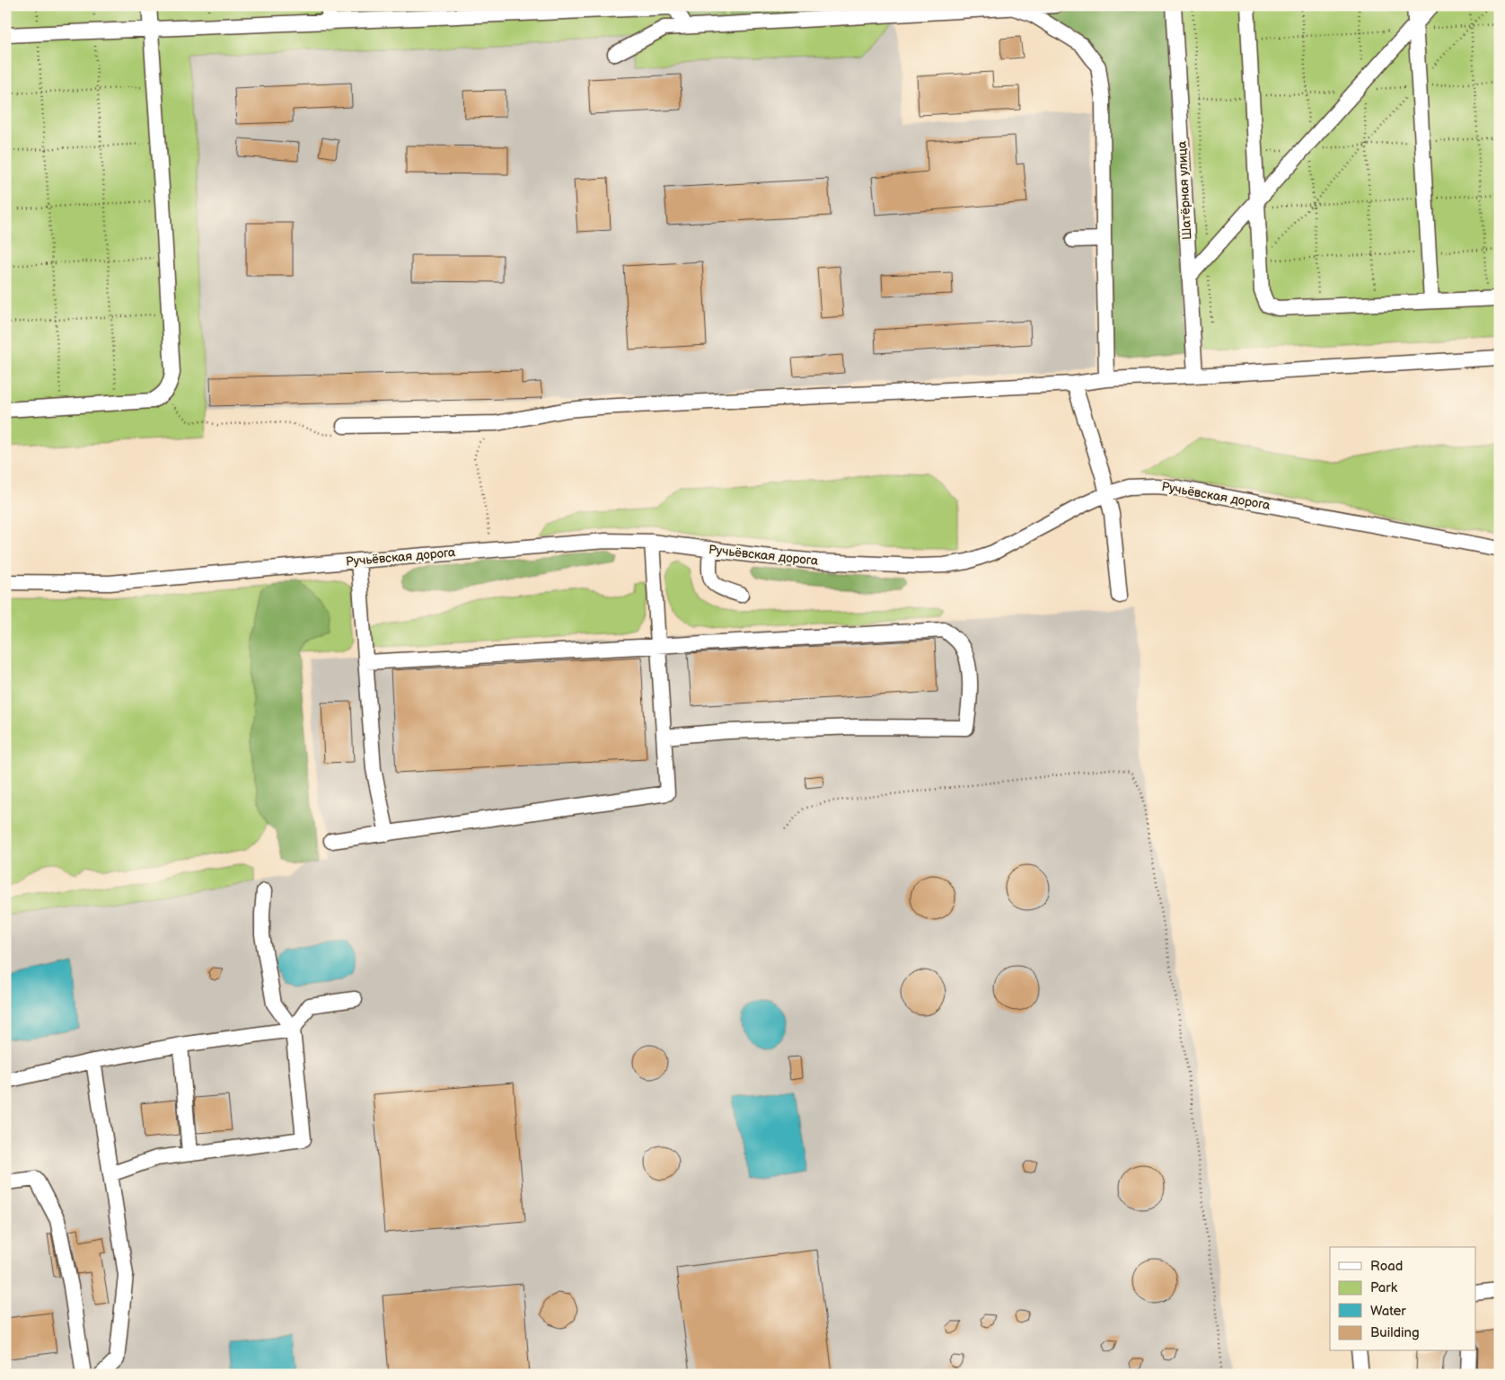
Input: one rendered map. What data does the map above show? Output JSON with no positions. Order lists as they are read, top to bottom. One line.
{"streets":{"street":["Шатёрная улица","Ручьёвская дорога"]},"legend":["Road","Park","Water","Building"]}
